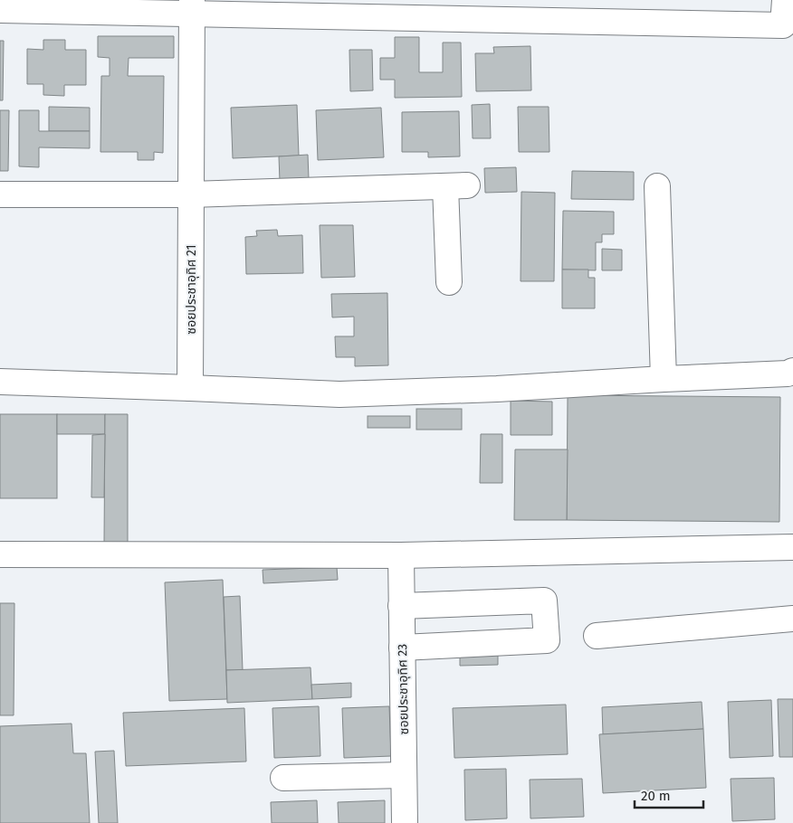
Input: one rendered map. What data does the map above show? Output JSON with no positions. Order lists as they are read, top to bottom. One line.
{"streets":{"street":["ซอยประชาอุทิศ 21","ซอยประชาอุทิศ 23"]},"scale_bar":"20 m"}
